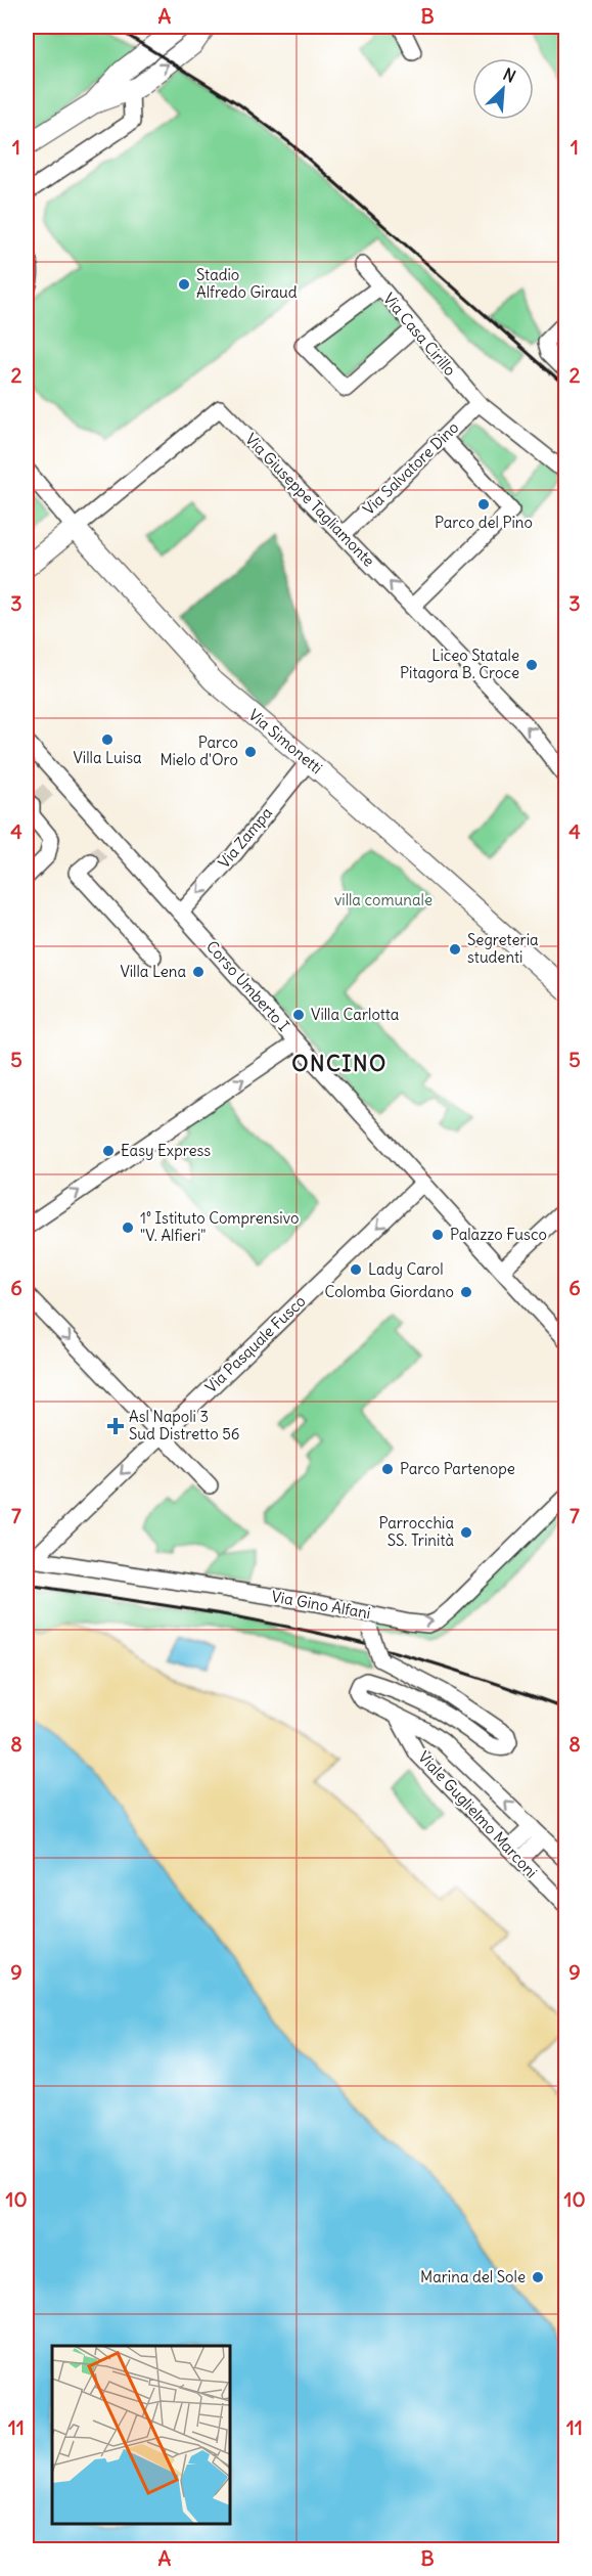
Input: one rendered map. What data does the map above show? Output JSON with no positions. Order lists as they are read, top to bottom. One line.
{"streets":{"main road":["Via Giuseppe Tagliamonte","Via Simonetti"],"street":["Via Casa Cirillo","Via Salvatore Dino","Via Zampa","Corso Umberto I","Via Pasquale Fusco","Via Gino Alfani","Viale Guglielmo Marconi"]},"crossings":[["Via Casa Cirillo","Via Salvatore Dino"],["Via Salvatore Dino","Via Giuseppe Tagliamonte"],["Via Giuseppe Tagliamonte","Via Simonetti"],["Via Simonetti","Via Zampa"],["Via Zampa","Corso Umberto I"],["Corso Umberto I","Via Pasquale Fusco"],["Via Pasquale Fusco","Via Gino Alfani"]],"one_way":["Via Giuseppe Tagliamonte","Via Zampa","Via Pasquale Fusco","Via Gino Alfani"],"districts":["ONCINO"],"parks":["villa comunale"],"places":{"other":["Stadio Alfredo Giraud","Parco del Pino","Liceo Statale Pitagora B. Croce","Villa Luisa","Parco Mielo d'Oro","Segreteria studenti","Villa Lena","Villa Carlotta","Easy Express","1° Istituto Comprensivo \"V. Alfieri\"","Palazzo Fusco","Lady Carol","Colomba Giordano","Parco Partenope","Parrocchia SS. Trinità","Marina del Sole"],"health":["Asl Napoli 3 Sud Distretto 56"]},"north":"top right","grid":{"columns":["A","B"],"rows":["1","2","3","4","5","6","7","8","9","10","11"]}}
